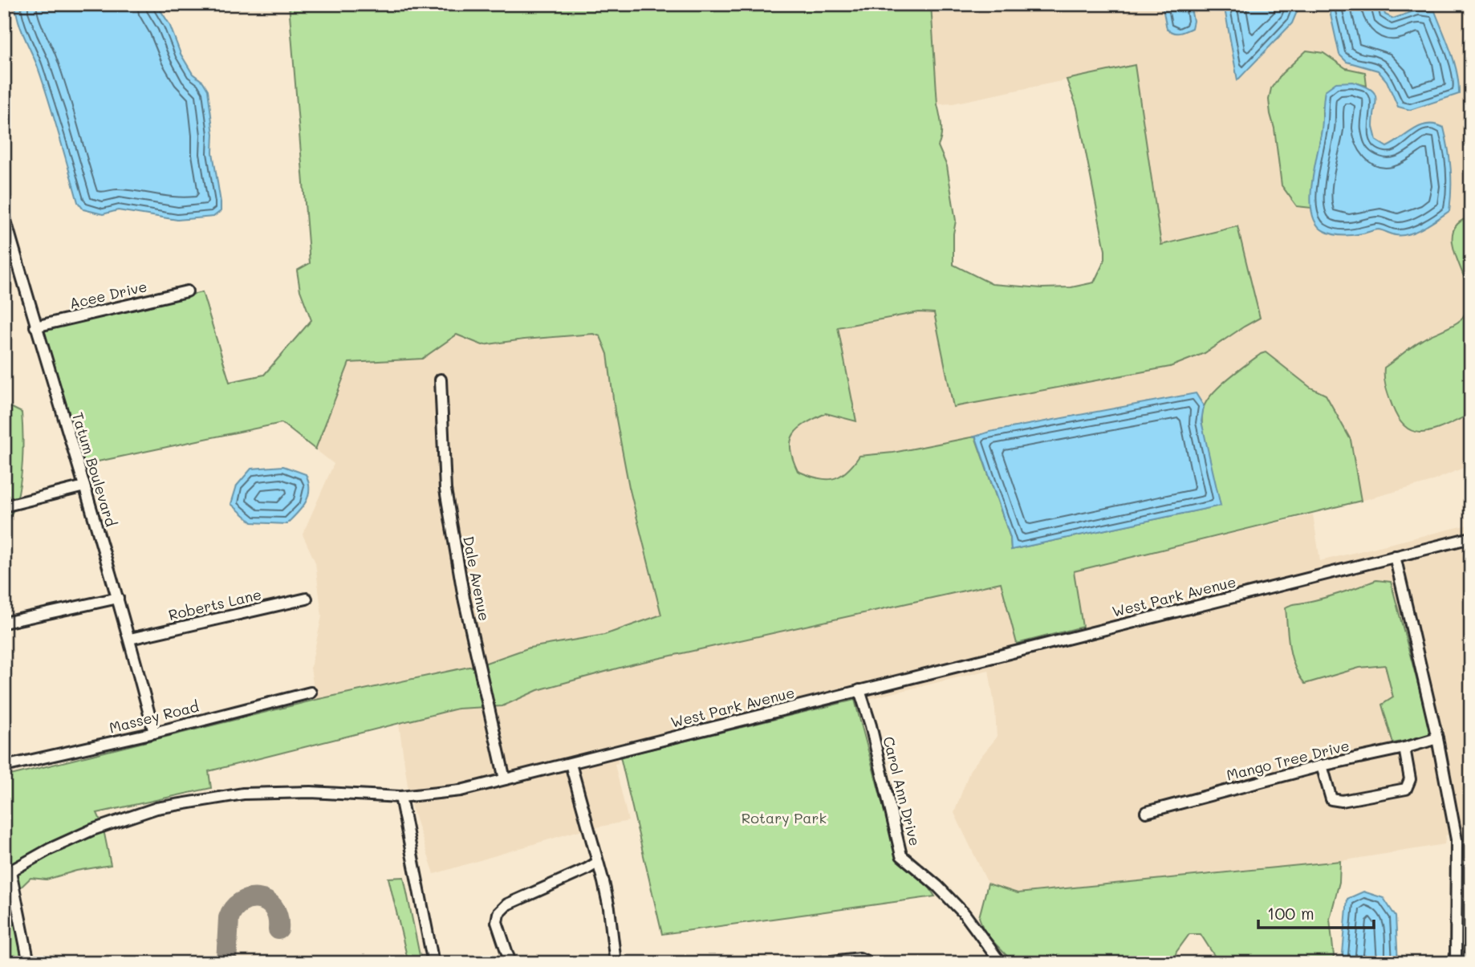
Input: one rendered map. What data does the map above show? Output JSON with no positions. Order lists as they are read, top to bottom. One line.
{"streets":{"street":["Acee Drive","Tatum Boulevard","Dale Avenue","West Park Avenue","Roberts Lane","Massey Road","Mango Tree Drive","Carol Ann Drive"]},"crossings":[["Acee Drive","Tatum Boulevard"],["Tatum Boulevard","Roberts Lane"],["Tatum Boulevard","Massey Road"],["Dale Avenue","West Park Avenue"],["West Park Avenue","Carol Ann Drive"]],"parks":["Rotary Park"],"scale_bar":"100 m"}
